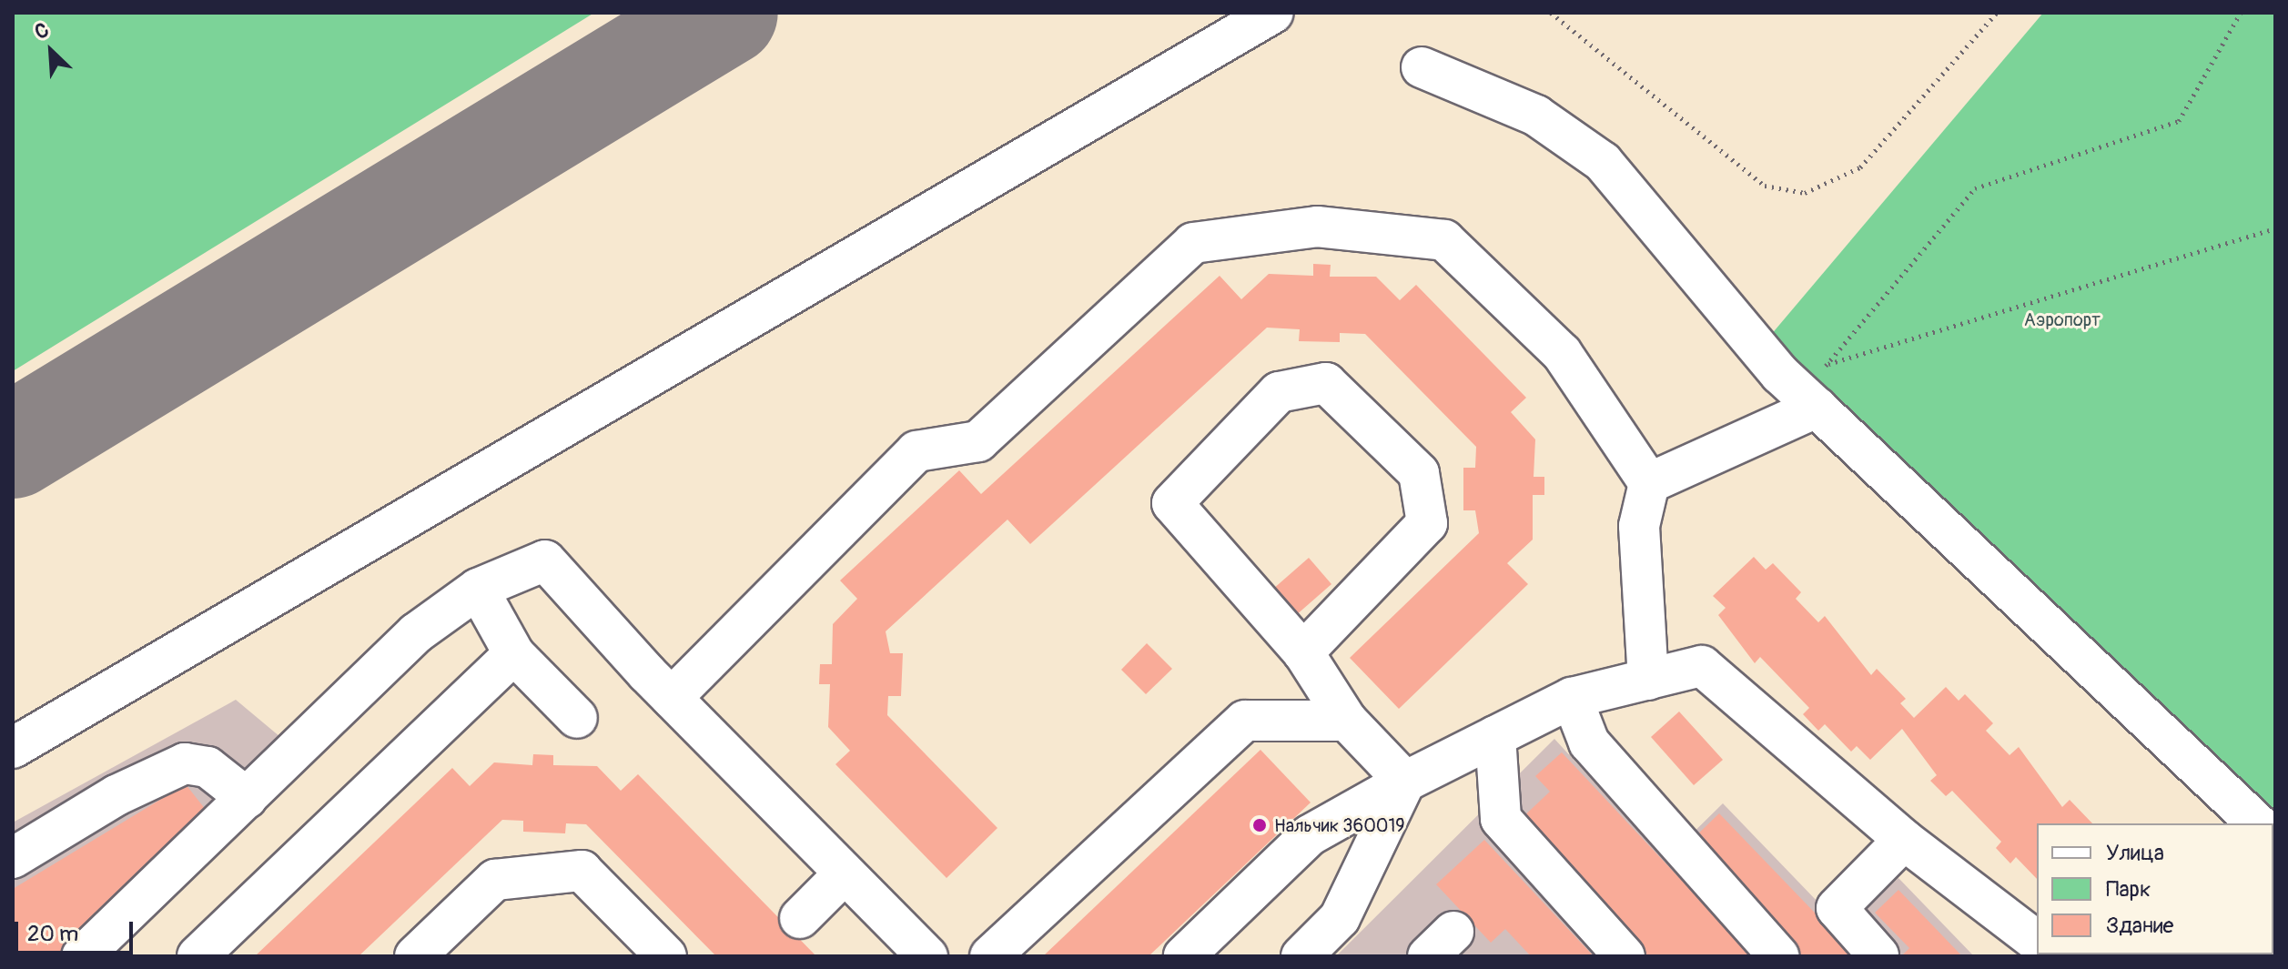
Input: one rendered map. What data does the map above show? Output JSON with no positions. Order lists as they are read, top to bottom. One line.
{"parks":["Аэропорт"],"places":["Нальчик 360019"],"legend":["Улица","Парк","Здание"],"scale_bar":"20 m","north":"top left"}
